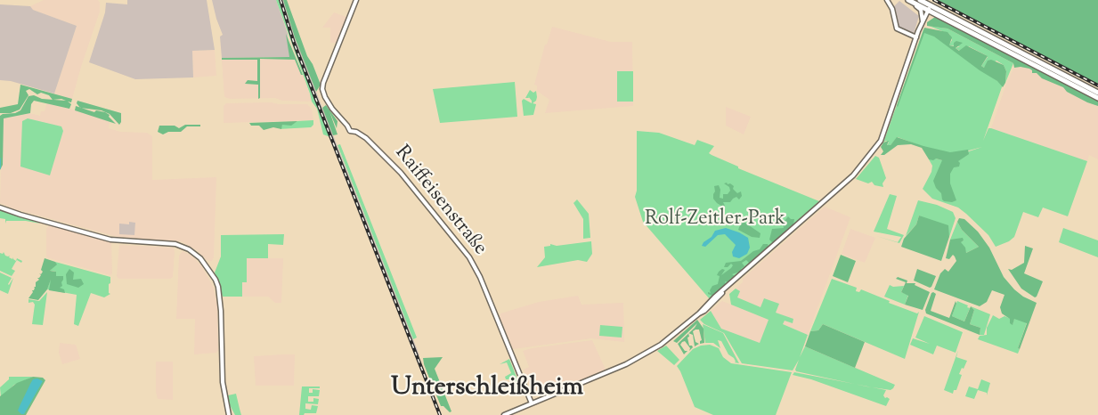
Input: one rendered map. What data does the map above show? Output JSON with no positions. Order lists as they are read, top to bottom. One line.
{"streets":{"main road":["Raiffeisenstraße"]},"districts":["Unterschleißheim"],"parks":["Rolf-Zeitler-Park"]}
